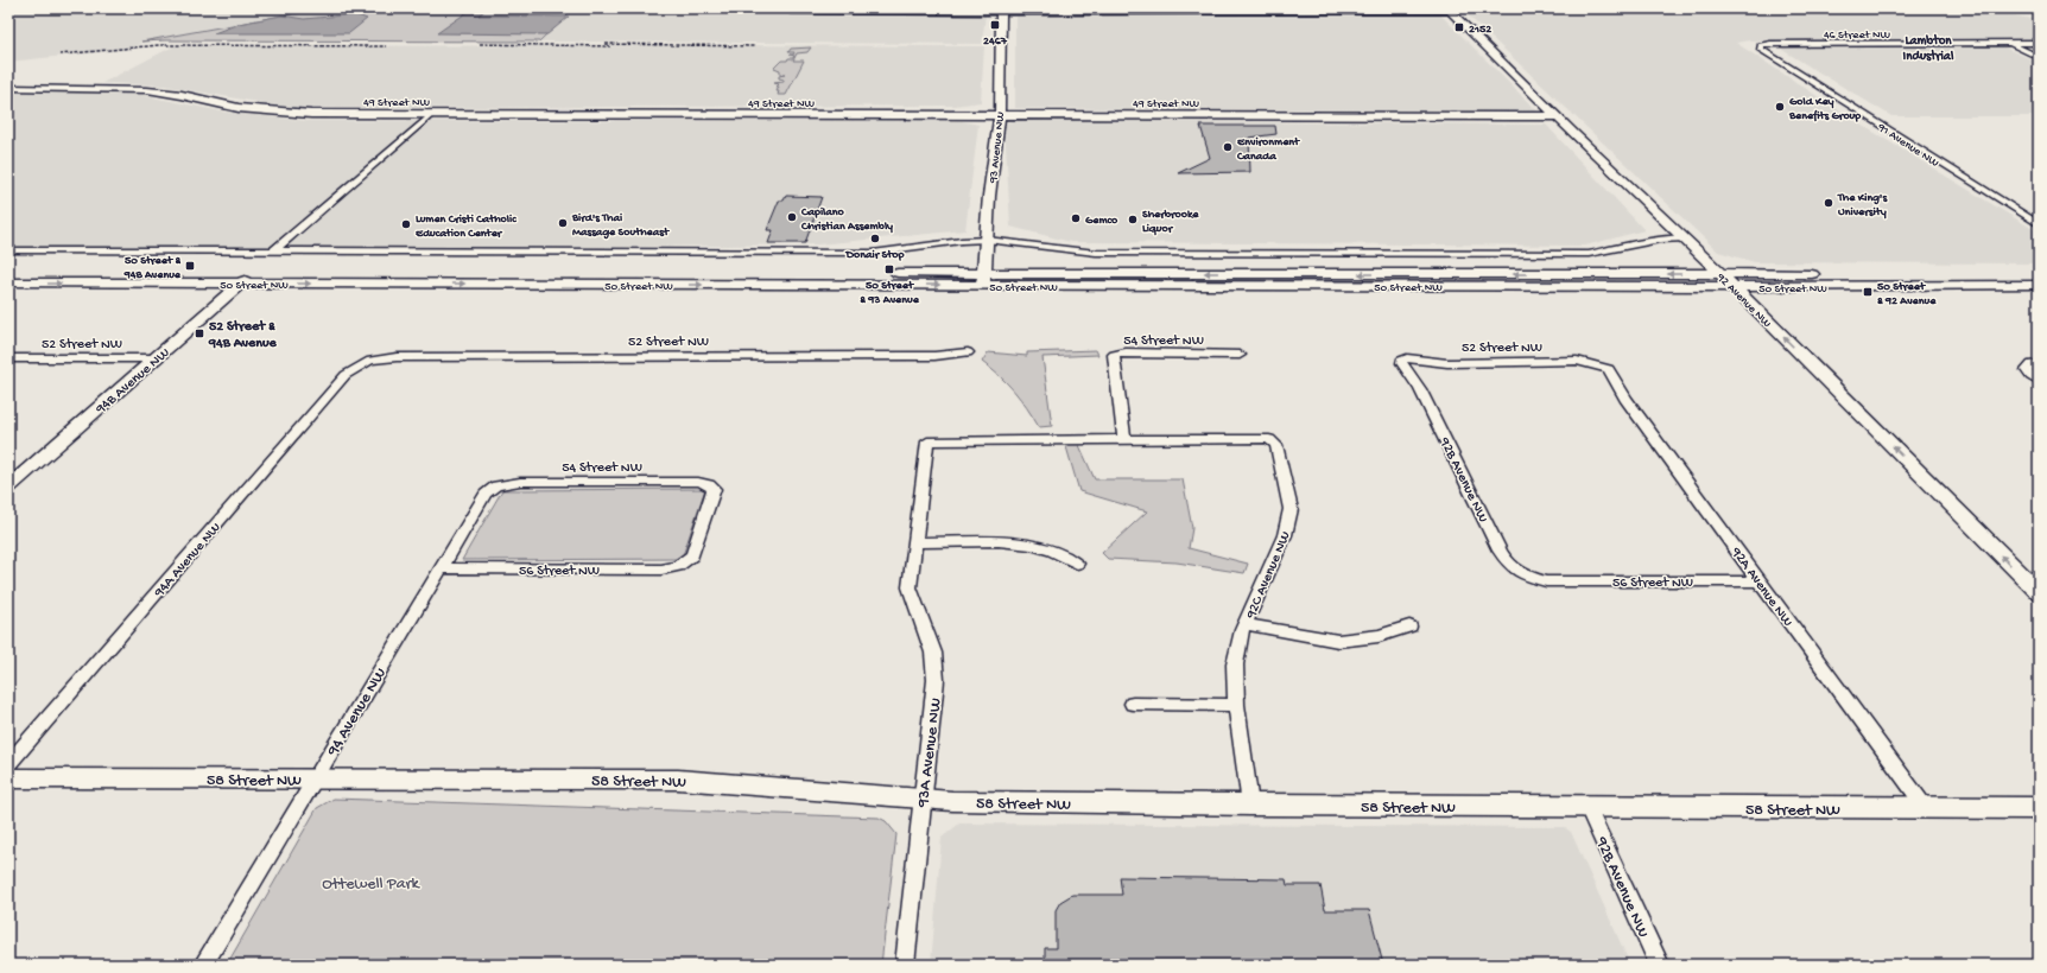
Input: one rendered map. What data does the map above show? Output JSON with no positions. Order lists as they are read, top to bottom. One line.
{"streets":{"street":["46 Street NW","49 Street NW","91 Avenue NW","93 Avenue NW","50 Street NW","92 Avenue NW","54 Street NW","52 Street NW","94B Avenue NW","92B Avenue NW","94A Avenue NW","56 Street NW","92C Avenue NW","92A Avenue NW","94 Avenue NW","93A Avenue NW","58 Street NW"]},"crossings":[["46 Street NW","91 Avenue NW"],["49 Street NW","93 Avenue NW"],["49 Street NW","92 Avenue NW"],["93 Avenue NW","50 Street NW"],["50 Street NW","92 Avenue NW"],["50 Street NW","94B Avenue NW"],["54 Street NW","56 Street NW"],["54 Street NW","92C Avenue NW"],["54 Street NW","94 Avenue NW"],["54 Street NW","93A Avenue NW"],["52 Street NW","94B Avenue NW"],["52 Street NW","92B Avenue NW"],["52 Street NW","94A Avenue NW"],["52 Street NW","92A Avenue NW"],["92B Avenue NW","56 Street NW"],["92B Avenue NW","58 Street NW"],["56 Street NW","92A Avenue NW"],["56 Street NW","94 Avenue NW"],["92C Avenue NW","93A Avenue NW"],["92C Avenue NW","58 Street NW"],["92A Avenue NW","58 Street NW"],["94 Avenue NW","58 Street NW"],["93A Avenue NW","58 Street NW"]],"one_way":["92 Avenue NW"],"districts":["Lambton Industrial"],"parks":["Ottewell Park"],"places":{"transit":["2467","2152","50 Street & 94B Avenue","50 Street & 93 Avenue","50 Street & 92 Avenue","52 Street & 94B Avenue"],"other":["Gold Key Benefits Group","Environment Canada","The King's University","Capilano Christian Assembly","Gemco","Sherbrooke Liquor","Bird's Thai Massage Southeast","Lumen Cristi Catholic Education Center","Donair Stop"]}}
